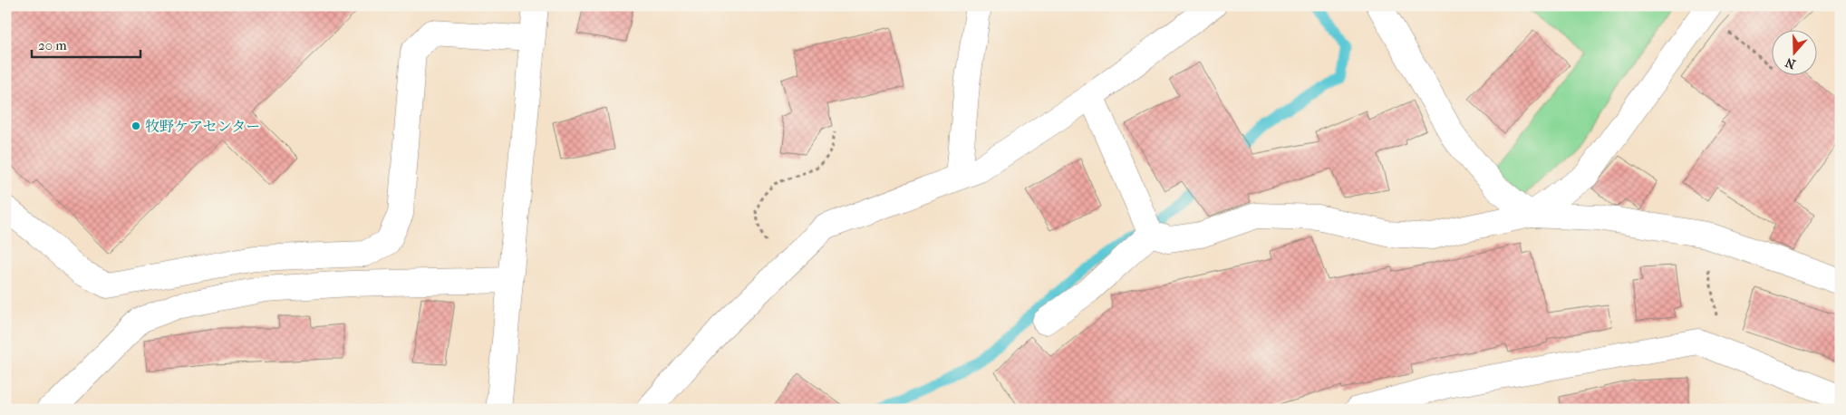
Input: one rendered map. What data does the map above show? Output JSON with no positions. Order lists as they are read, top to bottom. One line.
{"places":["牧野ケアセンター"],"scale_bar":"20 m","north":"bottom"}
